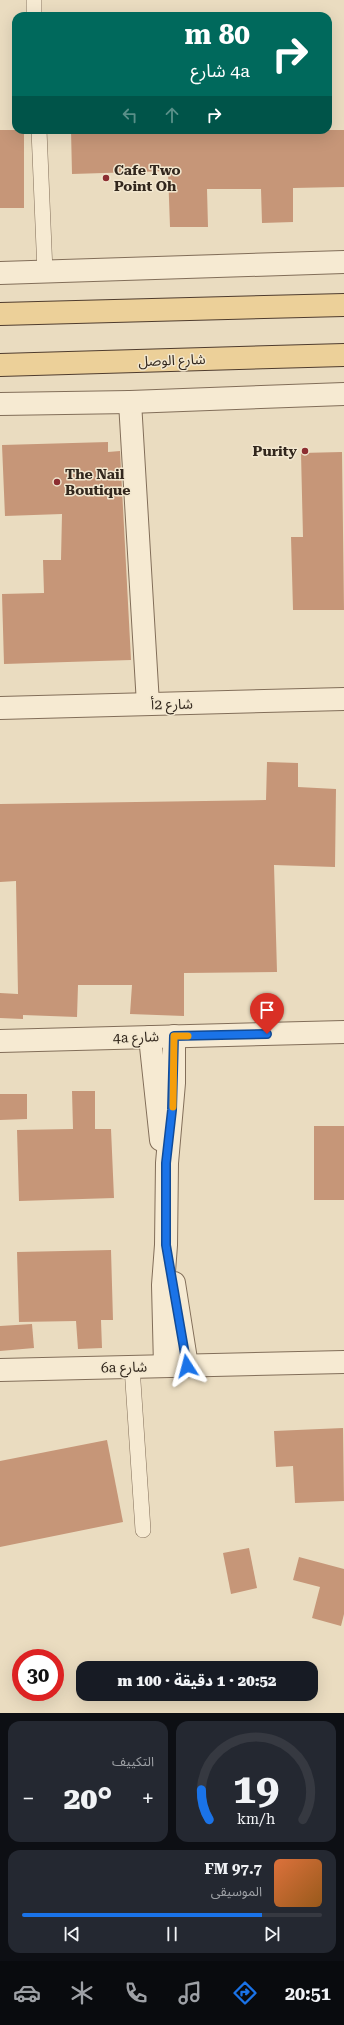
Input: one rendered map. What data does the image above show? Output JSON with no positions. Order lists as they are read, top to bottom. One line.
{"streets":{"main road":["شارع الوصل"],"street":["شارع 2أ","4a شارع","6a شارع"]},"places":["Cafe Two Point Oh","Purity","The Nail Boutique"],"page":{"turn":["80 m","4a شارع"],"limit":"30","trip":"20:52 · 1 دقيقة · 100 m","tile":"التكييف","heat":["−","20°","+"],"song":["97.7 FM","الموسيقى"],"tabs":"20:51","gauge":["19","km/h"]}}
